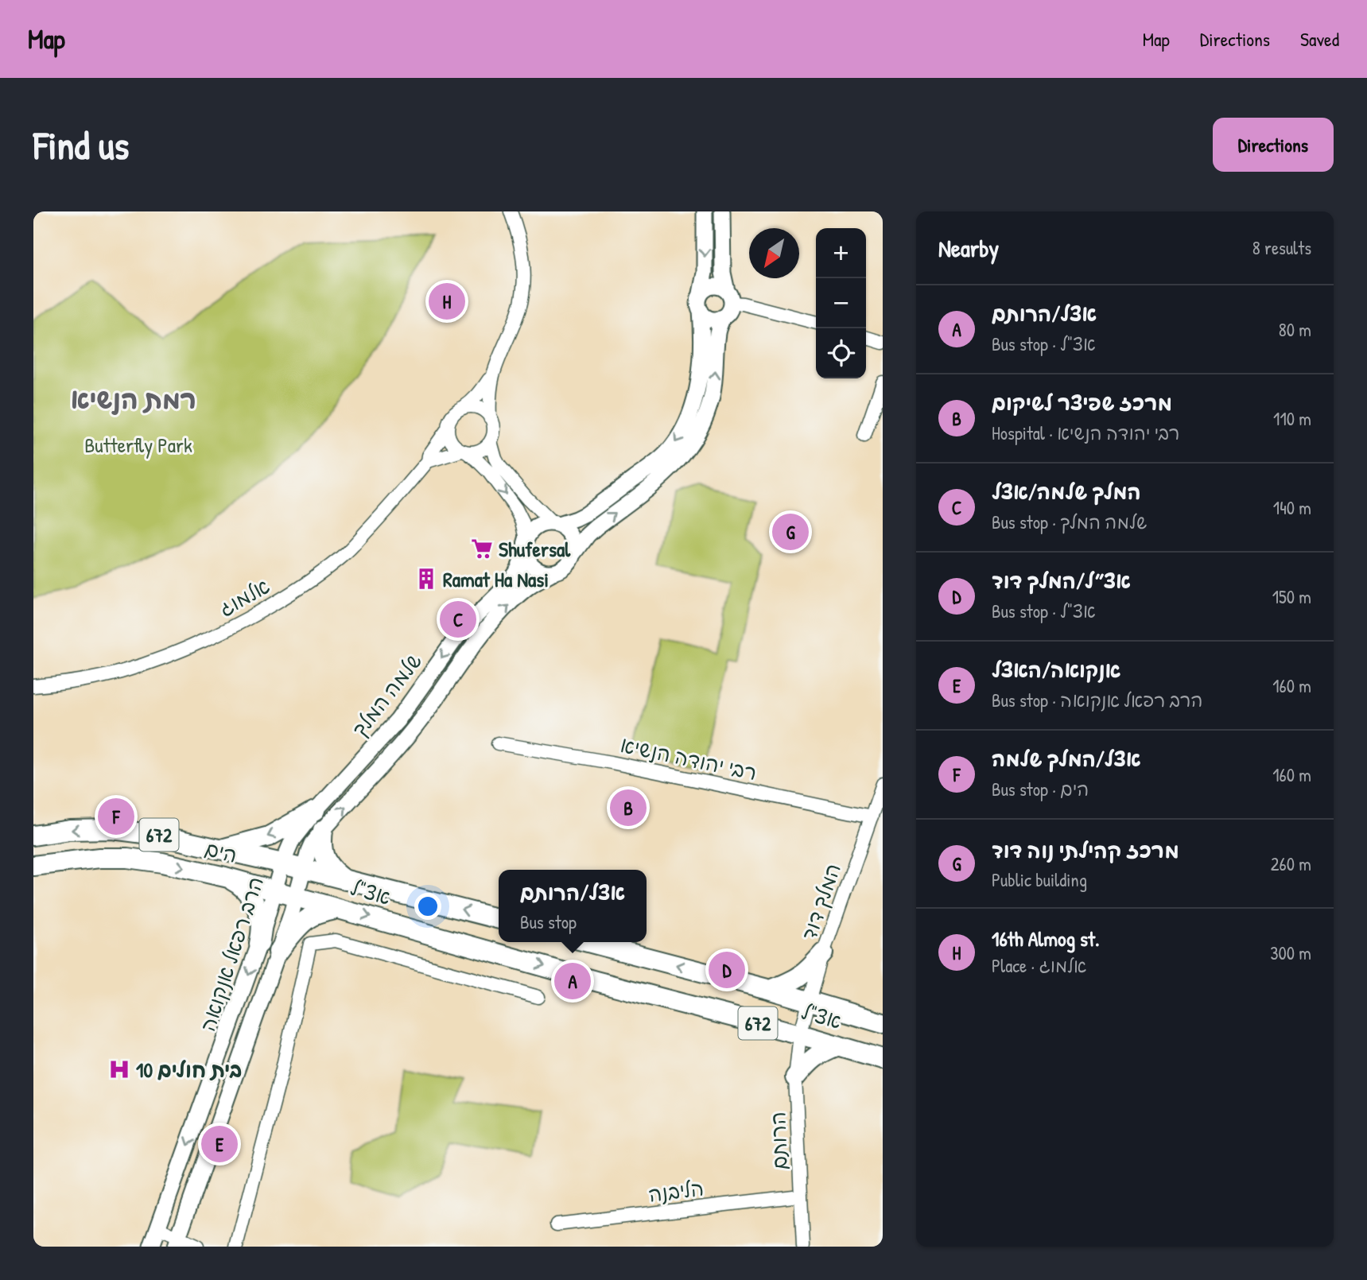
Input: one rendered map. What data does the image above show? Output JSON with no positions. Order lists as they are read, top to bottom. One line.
{"streets":{"main road":["672","הים","אצ\"ל"],"street":["אלמוג","שלמה המלך","רבי יהודה הנשיא","המלך דוד","הרב רפאל אנקואה","הרותם","הליבנה"]},"crossings":[["שלמה המלך","הים"],["שלמה המלך","אצ\"ל"],["שלמה המלך","הרב רפאל אנקואה"],["רבי יהודה הנשיא","המלך דוד"],["הים","אצ\"ל"],["הים","הרב רפאל אנקואה"],["אצ\"ל","המלך דוד"],["אצ\"ל","הרב רפאל אנקואה"],["אצ\"ל","הרותם"],["המלך דוד","הרותם"],["הרותם","הליבנה"]],"districts":["רמת הנשיא"],"parks":["Butterfly Park"],"places":{"supermarket":["Shufersal"],"building":["Ramat Ha Nasi"],"hospital":["בית חולים 10"]},"north":"bottom left","page":{"header":"Map","nav":["Map","Directions","Saved"],"buttons":"Directions","title":"Find us","heading":["Nearby","8 results"],"map_buttons":["+","−"],"pins":["H","G","C","B","F","D","A","E"],"list":[{"mark":"A","name":"אצל/הרותם","note":"Bus stop · אצ\"ל","value":"80 m"},{"mark":"B","name":"מרכז שפיצר לשיקום","note":"Hospital · רבי יהודה הנשיא","value":"110 m"},{"mark":"C","name":"המלך שלמה/אצל","note":"Bus stop · שלמה המלך","value":"140 m"},{"mark":"D","name":"אצ״ל/המלך דוד","note":"Bus stop · אצ\"ל","value":"150 m"},{"mark":"E","name":"אנקואה/האצל","note":"Bus stop · הרב רפאל אנקואה","value":"160 m"},{"mark":"F","name":"אצל/המלך שלמה","note":"Bus stop · הים","value":"160 m"},{"mark":"G","name":"מרכז קהילתי נוה דוד","note":"Public building","value":"260 m"},{"mark":"H","name":"16th Almog st.","note":"Place · אלמוג","value":"300 m"}],"popup":["אצל/הרותם","Bus stop"]}}
